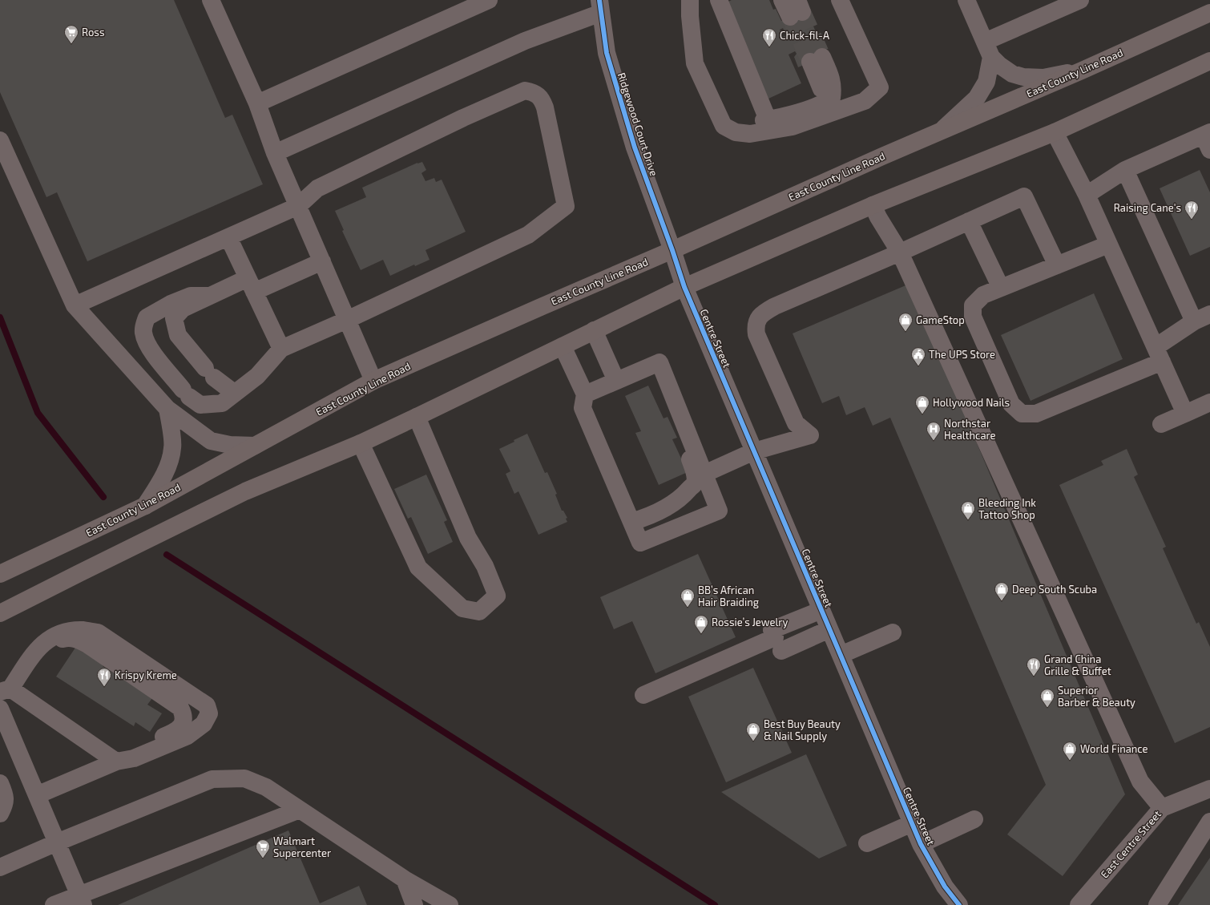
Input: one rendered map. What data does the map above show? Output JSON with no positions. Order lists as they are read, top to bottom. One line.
{"streets":{"main road":["East County Line Road"],"street":["Ridgewood Court Drive","Centre Street","East Centre Street"]},"crossings":[["East County Line Road","Ridgewood Court Drive"],["East County Line Road","Centre Street"],["Ridgewood Court Drive","Centre Street"]],"places":{"supermarket":["Ross","Walmart Supercenter"],"restaurant":["Chick-fil-A","Raising Cane's","Grand China Grille & Buffet","Krispy Kreme"],"shop":["GameStop","Hollywood Nails","Bleeding Ink Tattoo Shop","Deep South Scuba","BB’s African Hair Braiding","Rossie’s Jewelry","Superior Barber & Beauty","Best Buy Beauty & Nail Supply","World Finance"],"public building":["The UPS Store"],"hospital":["Northstar Healthcare"]}}
